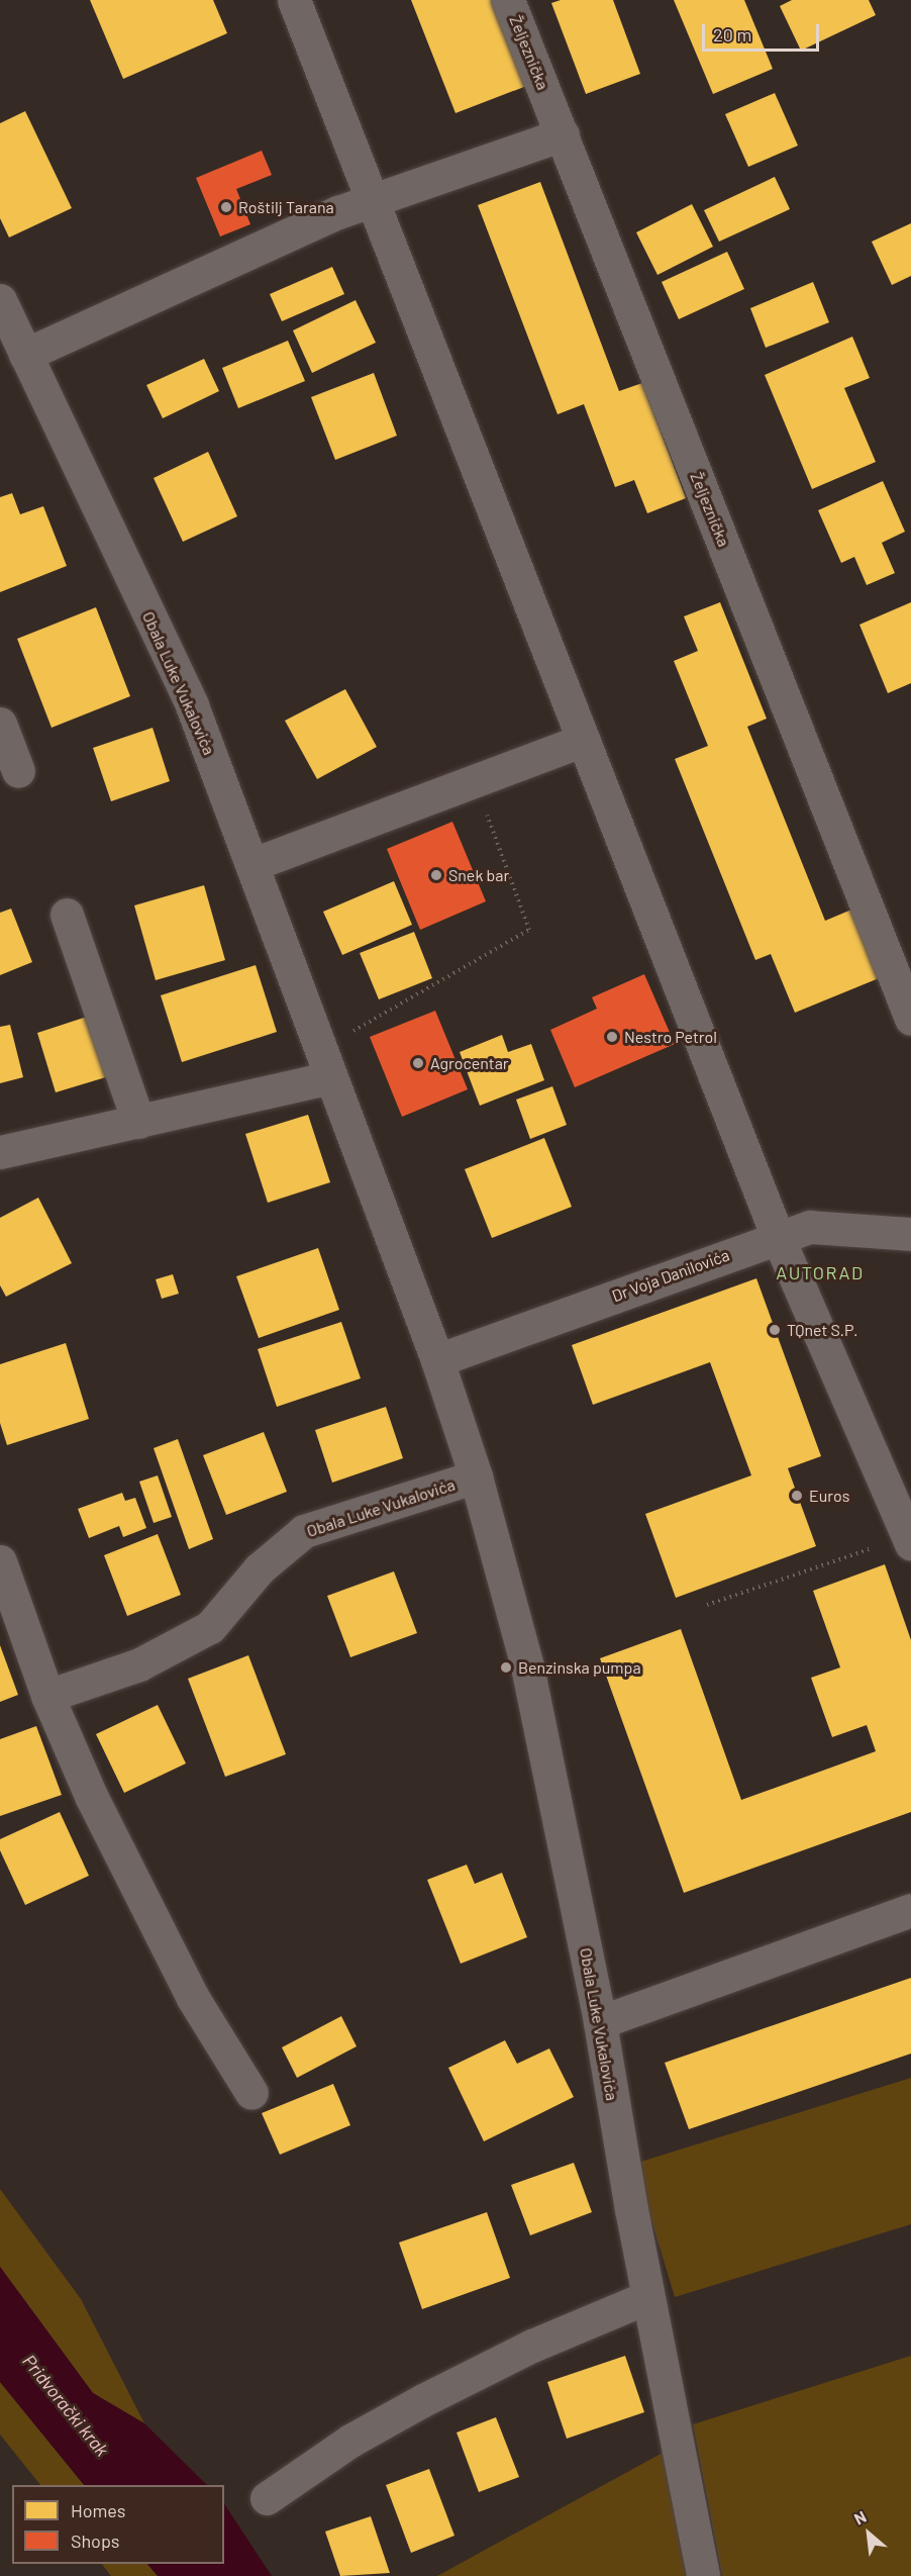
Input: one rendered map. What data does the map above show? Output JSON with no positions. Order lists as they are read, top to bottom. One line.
{"streets":{"street":["Željeznička","Obala Luke Vukalovića","Dr Voja Danilovića"]},"crossings":[["Obala Luke Vukalovića","Dr Voja Danilovića"]],"districts":["AUTORAD"],"water":["Pridvorački krak"],"places":["Roštilj Tarana","Snek bar","Nestro Petrol","Agrocentar","TQnet S.P.","Euros","Benzinska pumpa"],"legend":["Homes","Shops"],"scale_bar":"20 m","north":"top left"}
